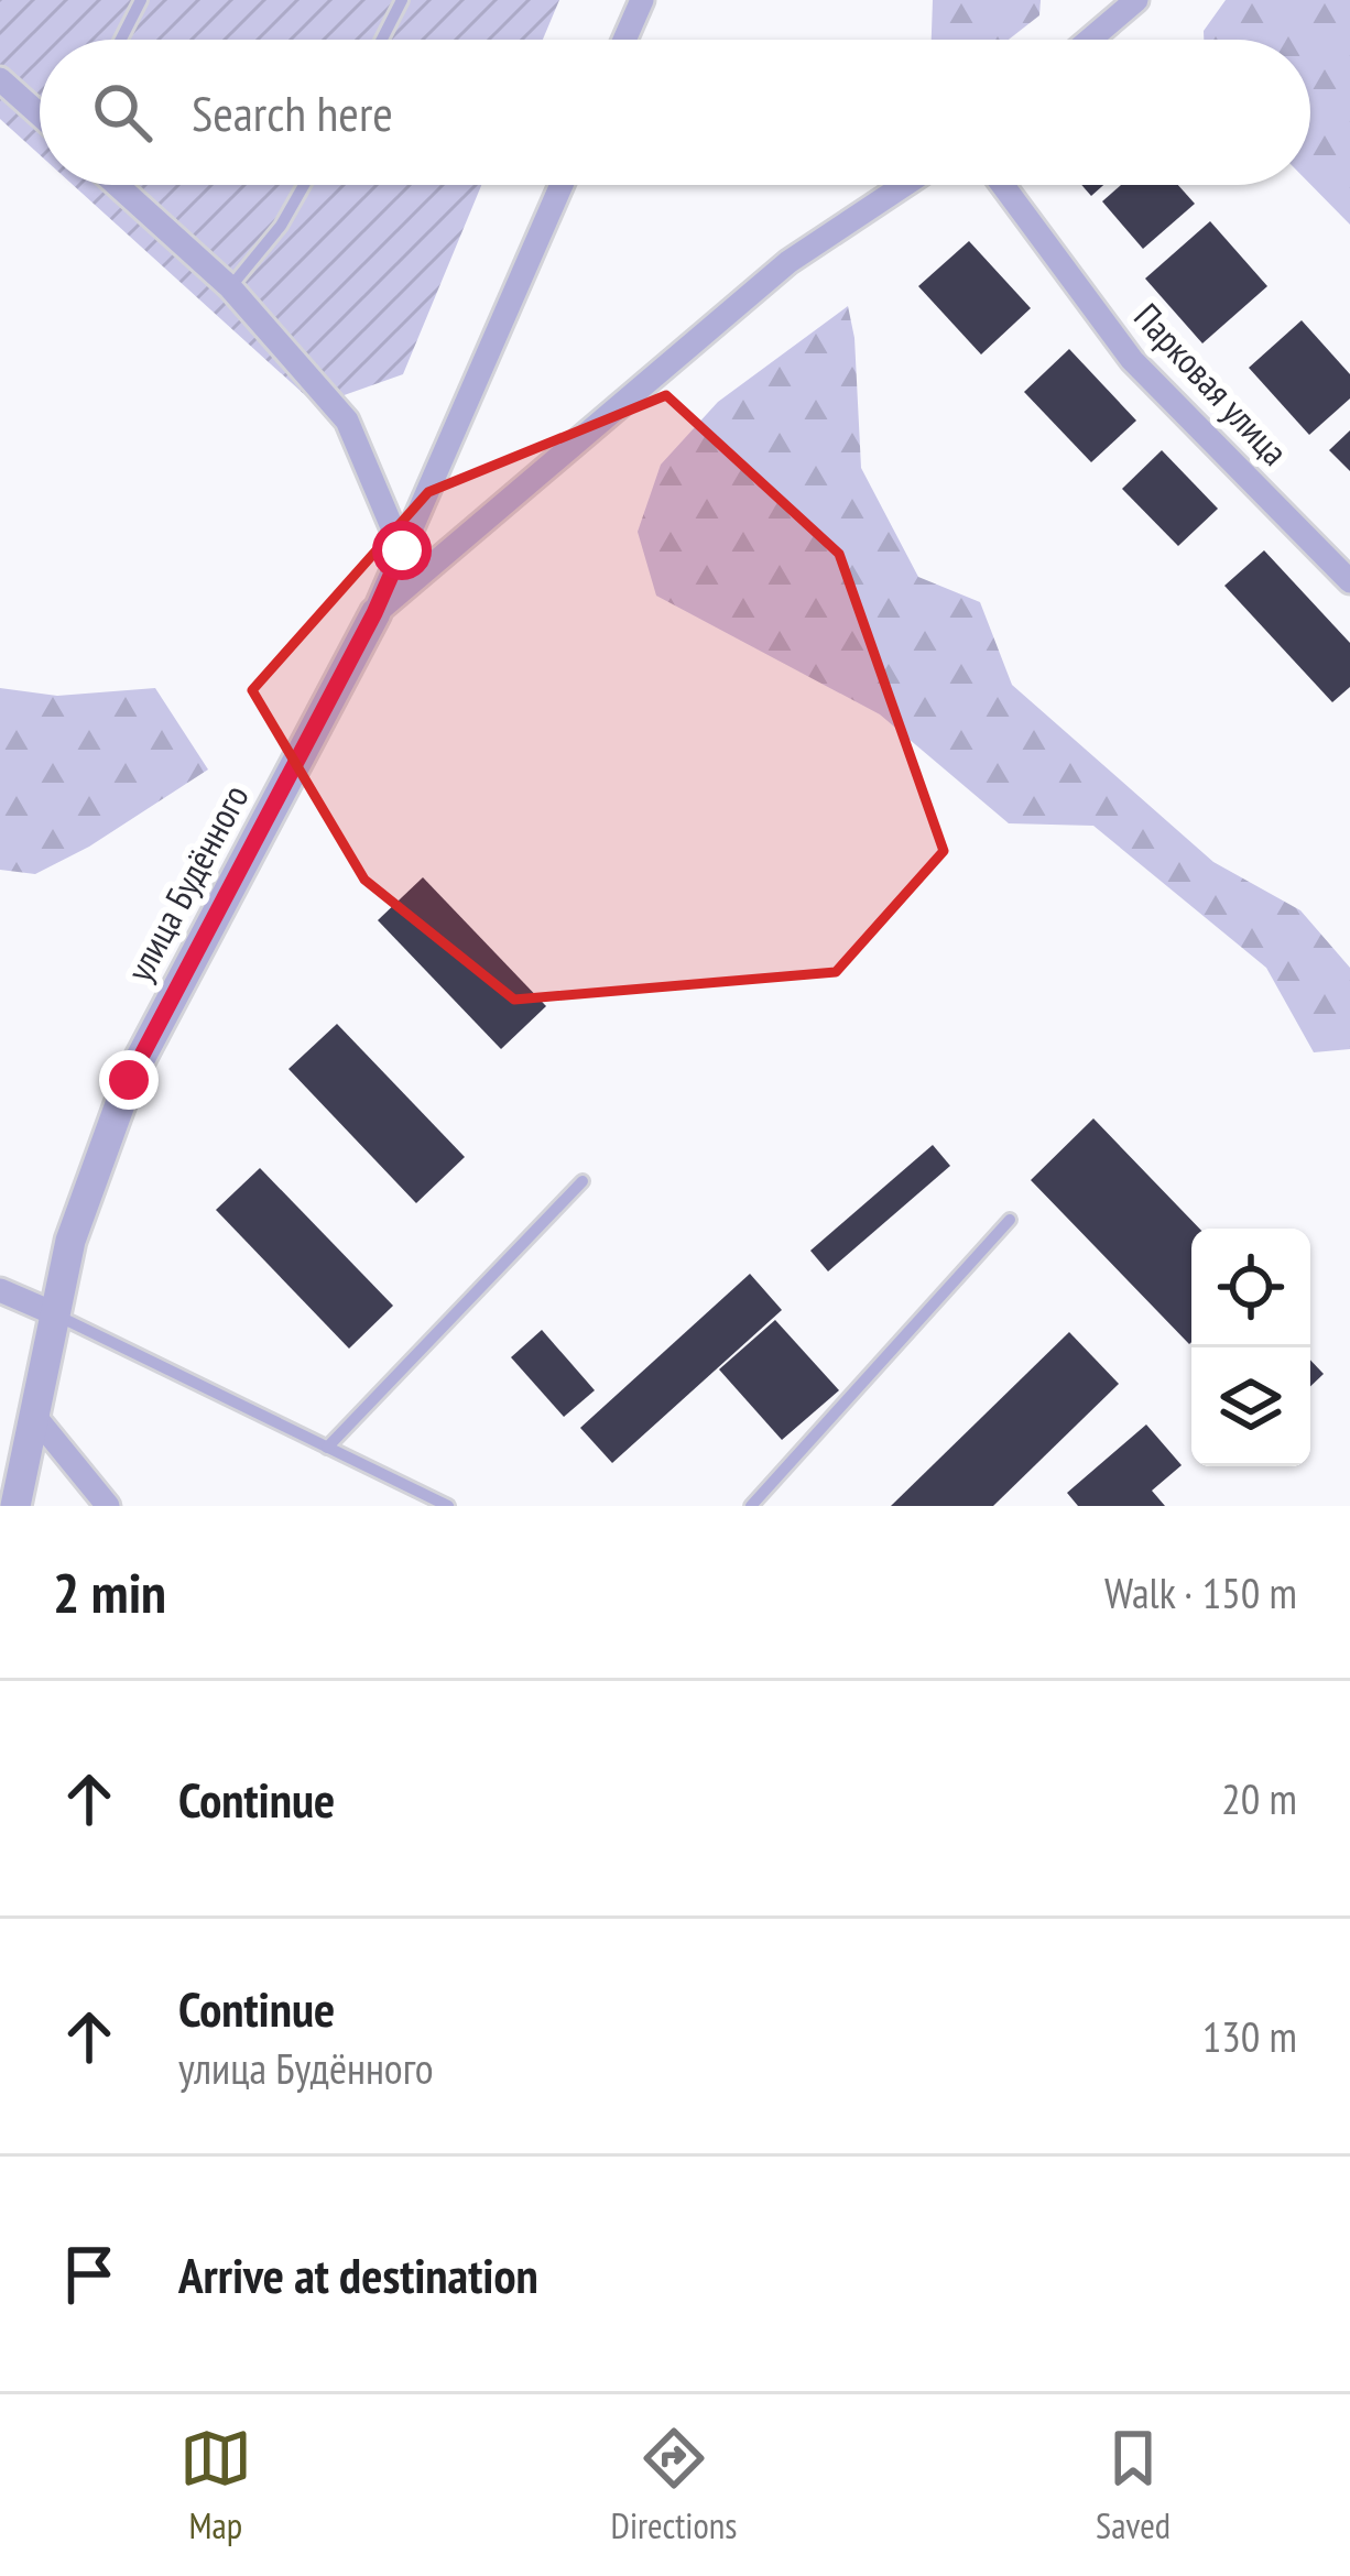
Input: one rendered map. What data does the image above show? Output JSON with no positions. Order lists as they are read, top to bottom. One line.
{"streets":{"street":["Парковая улица","улица Будённого"]},"page":{"search":"Search here","heading":["2 min","Walk · 150 m"],"list":[["Continue","20 m"],["Continue","улица Будённого","130 m"],"Arrive at destination"],"nav":["Map","Directions","Saved"]}}
